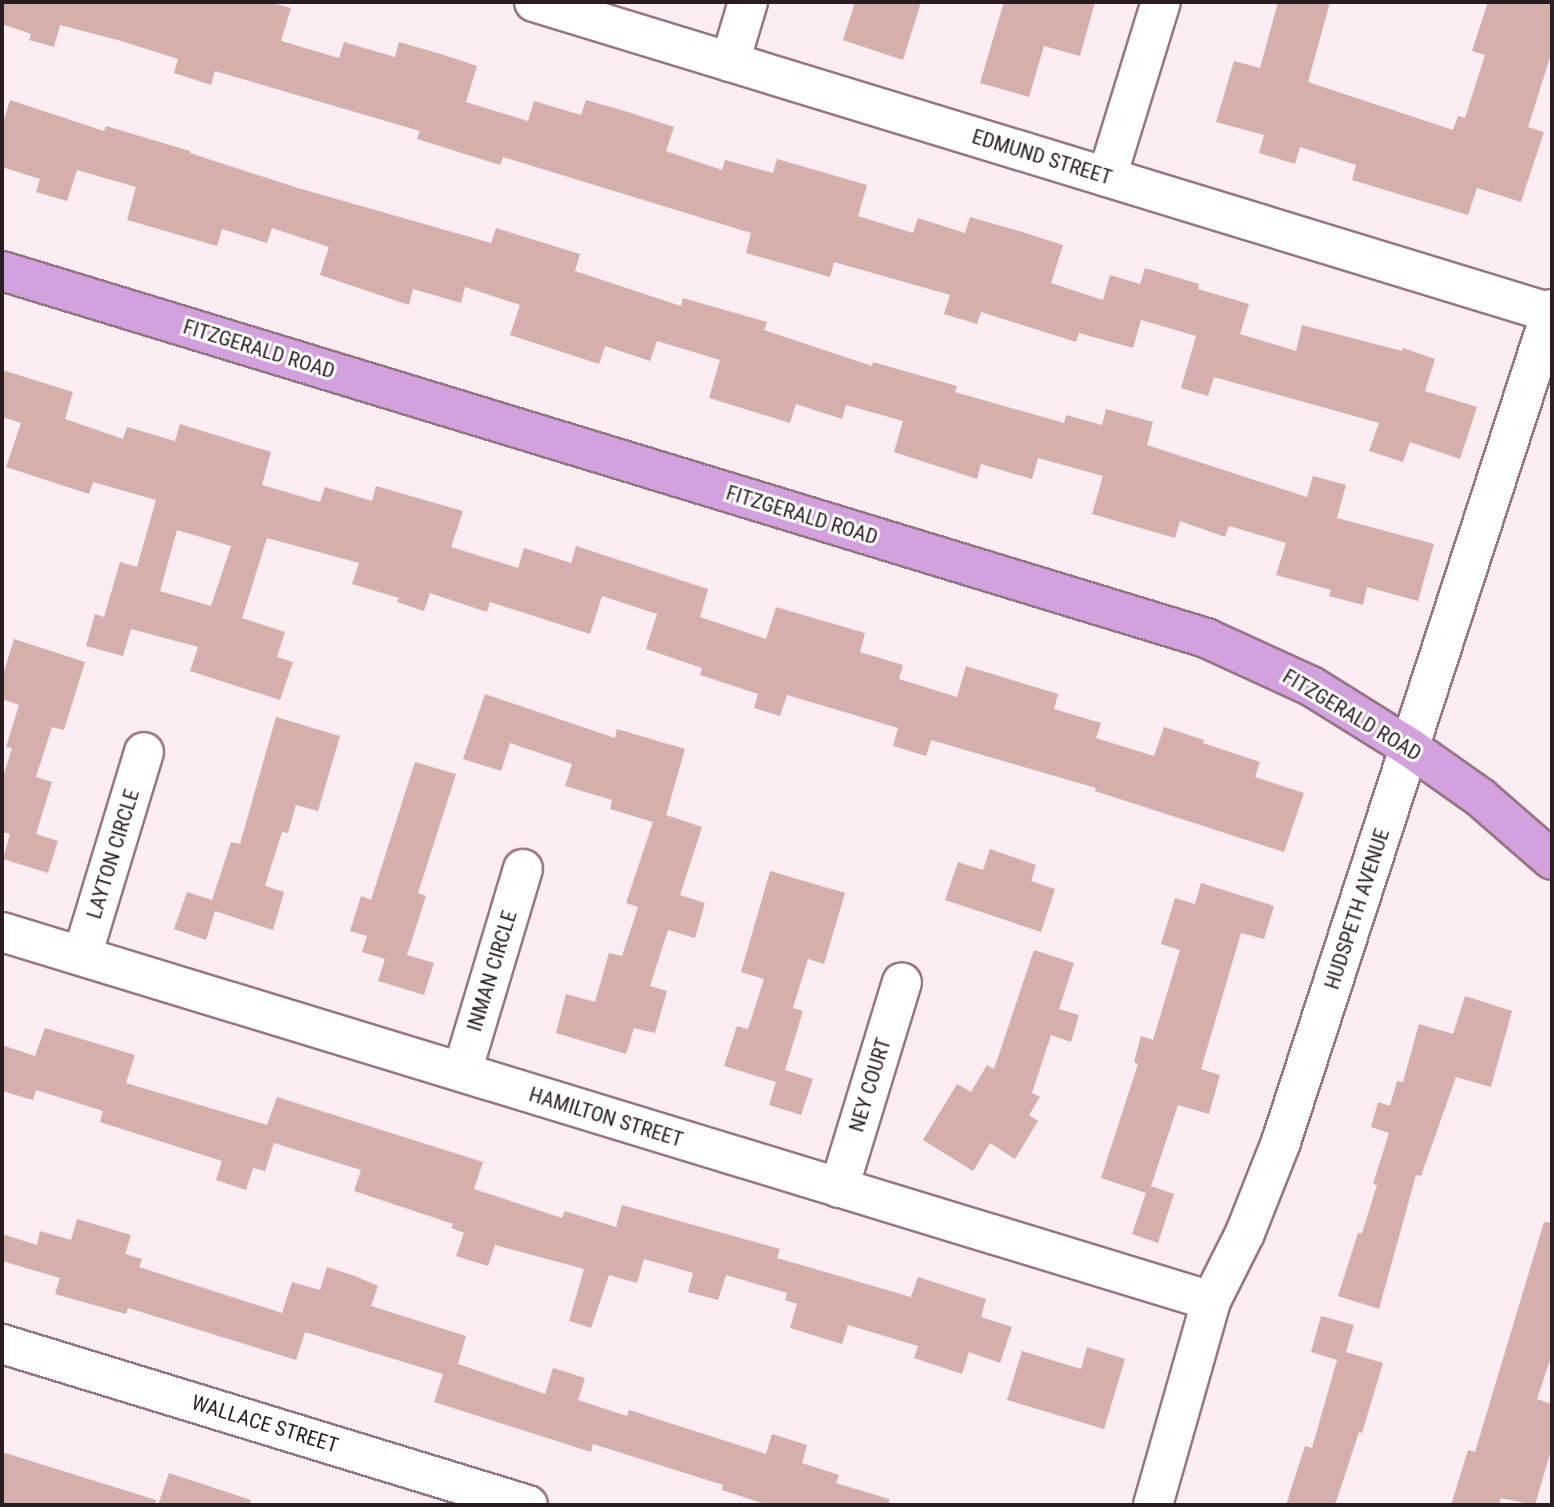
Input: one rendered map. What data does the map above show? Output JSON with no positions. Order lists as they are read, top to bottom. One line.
{"streets":{"main road":["FITZGERALD ROAD"],"street":["EDMUND STREET","LAYTON CIRCLE","HUDSPETH AVENUE","INMAN CIRCLE","NEY COURT","HAMILTON STREET","WALLACE STREET"]},"crossings":[["EDMUND STREET","HUDSPETH AVENUE"],["FITZGERALD ROAD","HUDSPETH AVENUE"],["LAYTON CIRCLE","HAMILTON STREET"],["HUDSPETH AVENUE","HAMILTON STREET"],["INMAN CIRCLE","HAMILTON STREET"],["NEY COURT","HAMILTON STREET"]]}
